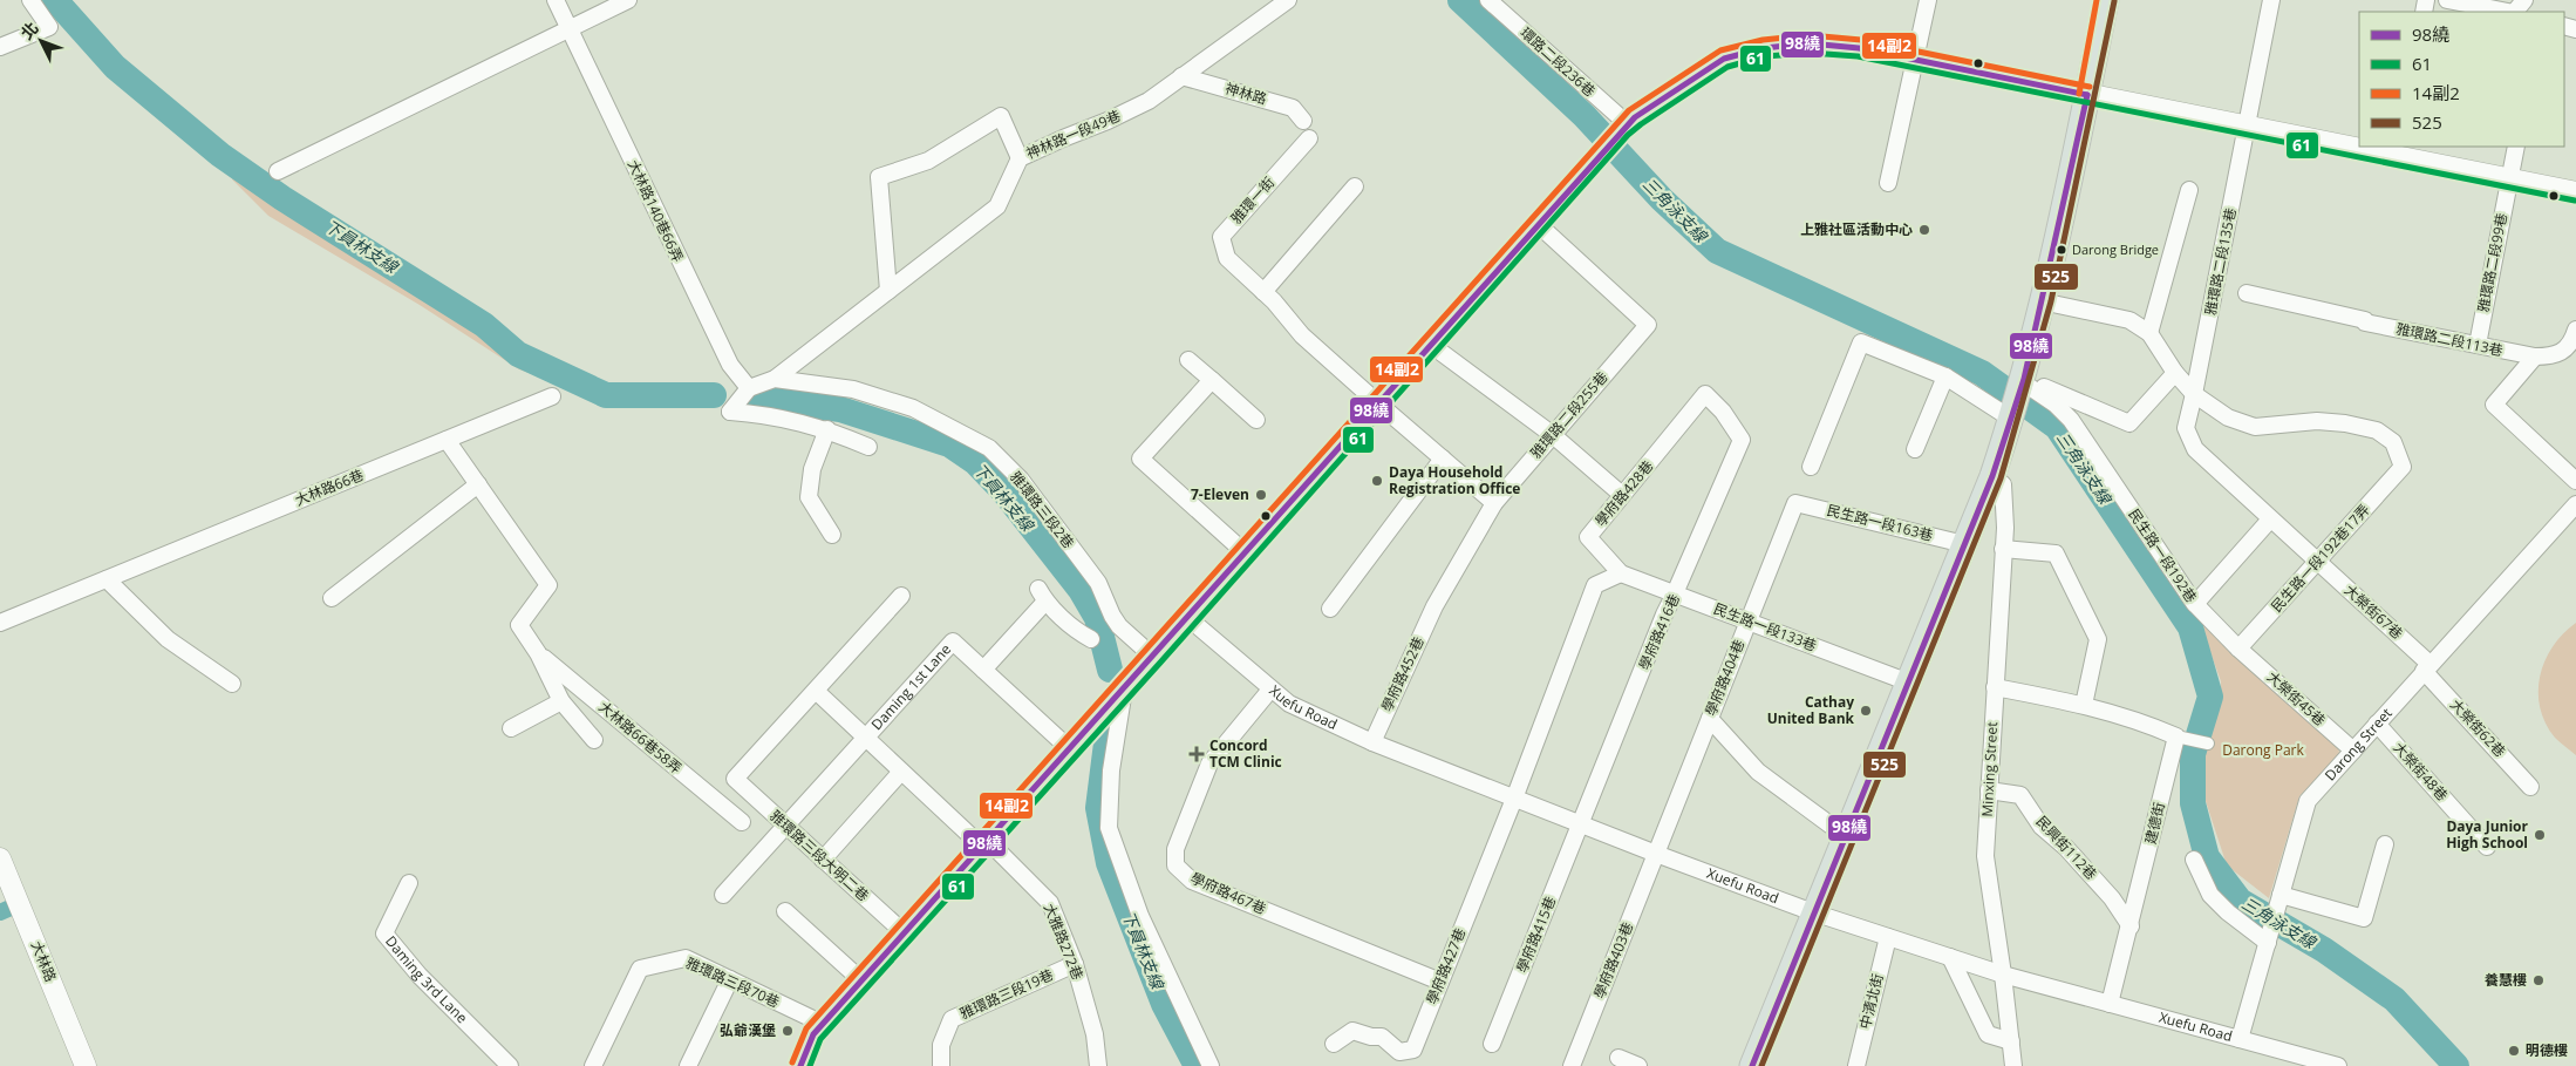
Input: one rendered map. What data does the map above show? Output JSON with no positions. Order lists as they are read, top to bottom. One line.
{"streets":{"street":["環路二段236巷","神林路","神林路一段49巷","雅環一街","大林路140巷66弄","雅環路二段135巷","雅環路二段99巷","雅環路二段113巷","雅環路二段255巷","大林路66巷","學府路428巷","雅環路三段2巷","民生路一段163巷","民生路一段192巷","民生路一段192巷17弄","大榮街67巷","民生路一段133巷","學府路416巷","學府路452巷","學府路404巷","Daming 1st Lane","大榮街45巷","Xuefu Road","大榮街62巷","大林路66巷58弄","Darong Street","Minxing Street","大榮街48巷","建德街","民興街112巷","雅環路三段大明二巷","學府路467巷","學府路415巷","大雅路272巷","學府路403巷","大林路","學府路427巷","Daming 3rd Lane","雅環路三段70巷","雅環路三段19巷","中清北街"]},"crossings":[["神林路","神林路一段49巷"],["神林路一段49巷","雅環路三段2巷"],["大林路140巷66弄","雅環路三段2巷"],["雅環路二段135巷","民生路一段192巷17弄"],["雅環路二段135巷","大榮街67巷"],["雅環路二段99巷","雅環路二段113巷"],["雅環路二段255巷","學府路452巷"],["大林路66巷","大林路66巷58弄"],["學府路428巷","民生路一段133巷"],["學府路428巷","學府路416巷"],["民生路一段163巷","學府路404巷"],["民生路一段192巷","民生路一段192巷17弄"],["民生路一段192巷","大榮街45巷"],["民生路一段192巷17弄","大榮街67巷"],["民生路一段192巷17弄","大榮街45巷"],["大榮街67巷","大榮街62巷"],["大榮街67巷","Darong Street"],["民生路一段133巷","學府路416巷"],["民生路一段133巷","學府路404巷"],["學府路416巷","Xuefu Road"],["學府路416巷","學府路415巷"],["學府路452巷","Xuefu Road"],["學府路404巷","Xuefu Road"],["學府路404巷","學府路403巷"],["Daming 1st Lane","雅環路三段大明二巷"],["大榮街45巷","Darong Street"],["Xuefu Road","Darong Street"],["Xuefu Road","Minxing Street"],["Xuefu Road","建德街"],["Xuefu Road","學府路467巷"],["Xuefu Road","學府路415巷"],["Xuefu Road","學府路403巷"],["Xuefu Road","學府路427巷"],["Xuefu Road","中清北街"],["大榮街62巷","Darong Street"],["Darong Street","大榮街48巷"],["Minxing Street","民興街112巷"],["建德街","民興街112巷"],["學府路467巷","學府路427巷"],["大雅路272巷","雅環路三段19巷"]],"water":["三角泳支線","下員林支線"],"parks":["Darong Park"],"places":{"other":["上雅社區活動中心","Darong Bridge","Daya Household Registration Office","7-Eleven","Cathay United Bank","Daya Junior High School","養慧樓","弘爺漢堡","明德樓"],"health":["Concord TCM Clinic"]},"lines":["transit line 14副2","transit line 525","transit line 98繞","transit line 61"],"legend":["98繞","61","14副2","525"],"north":"top left"}
